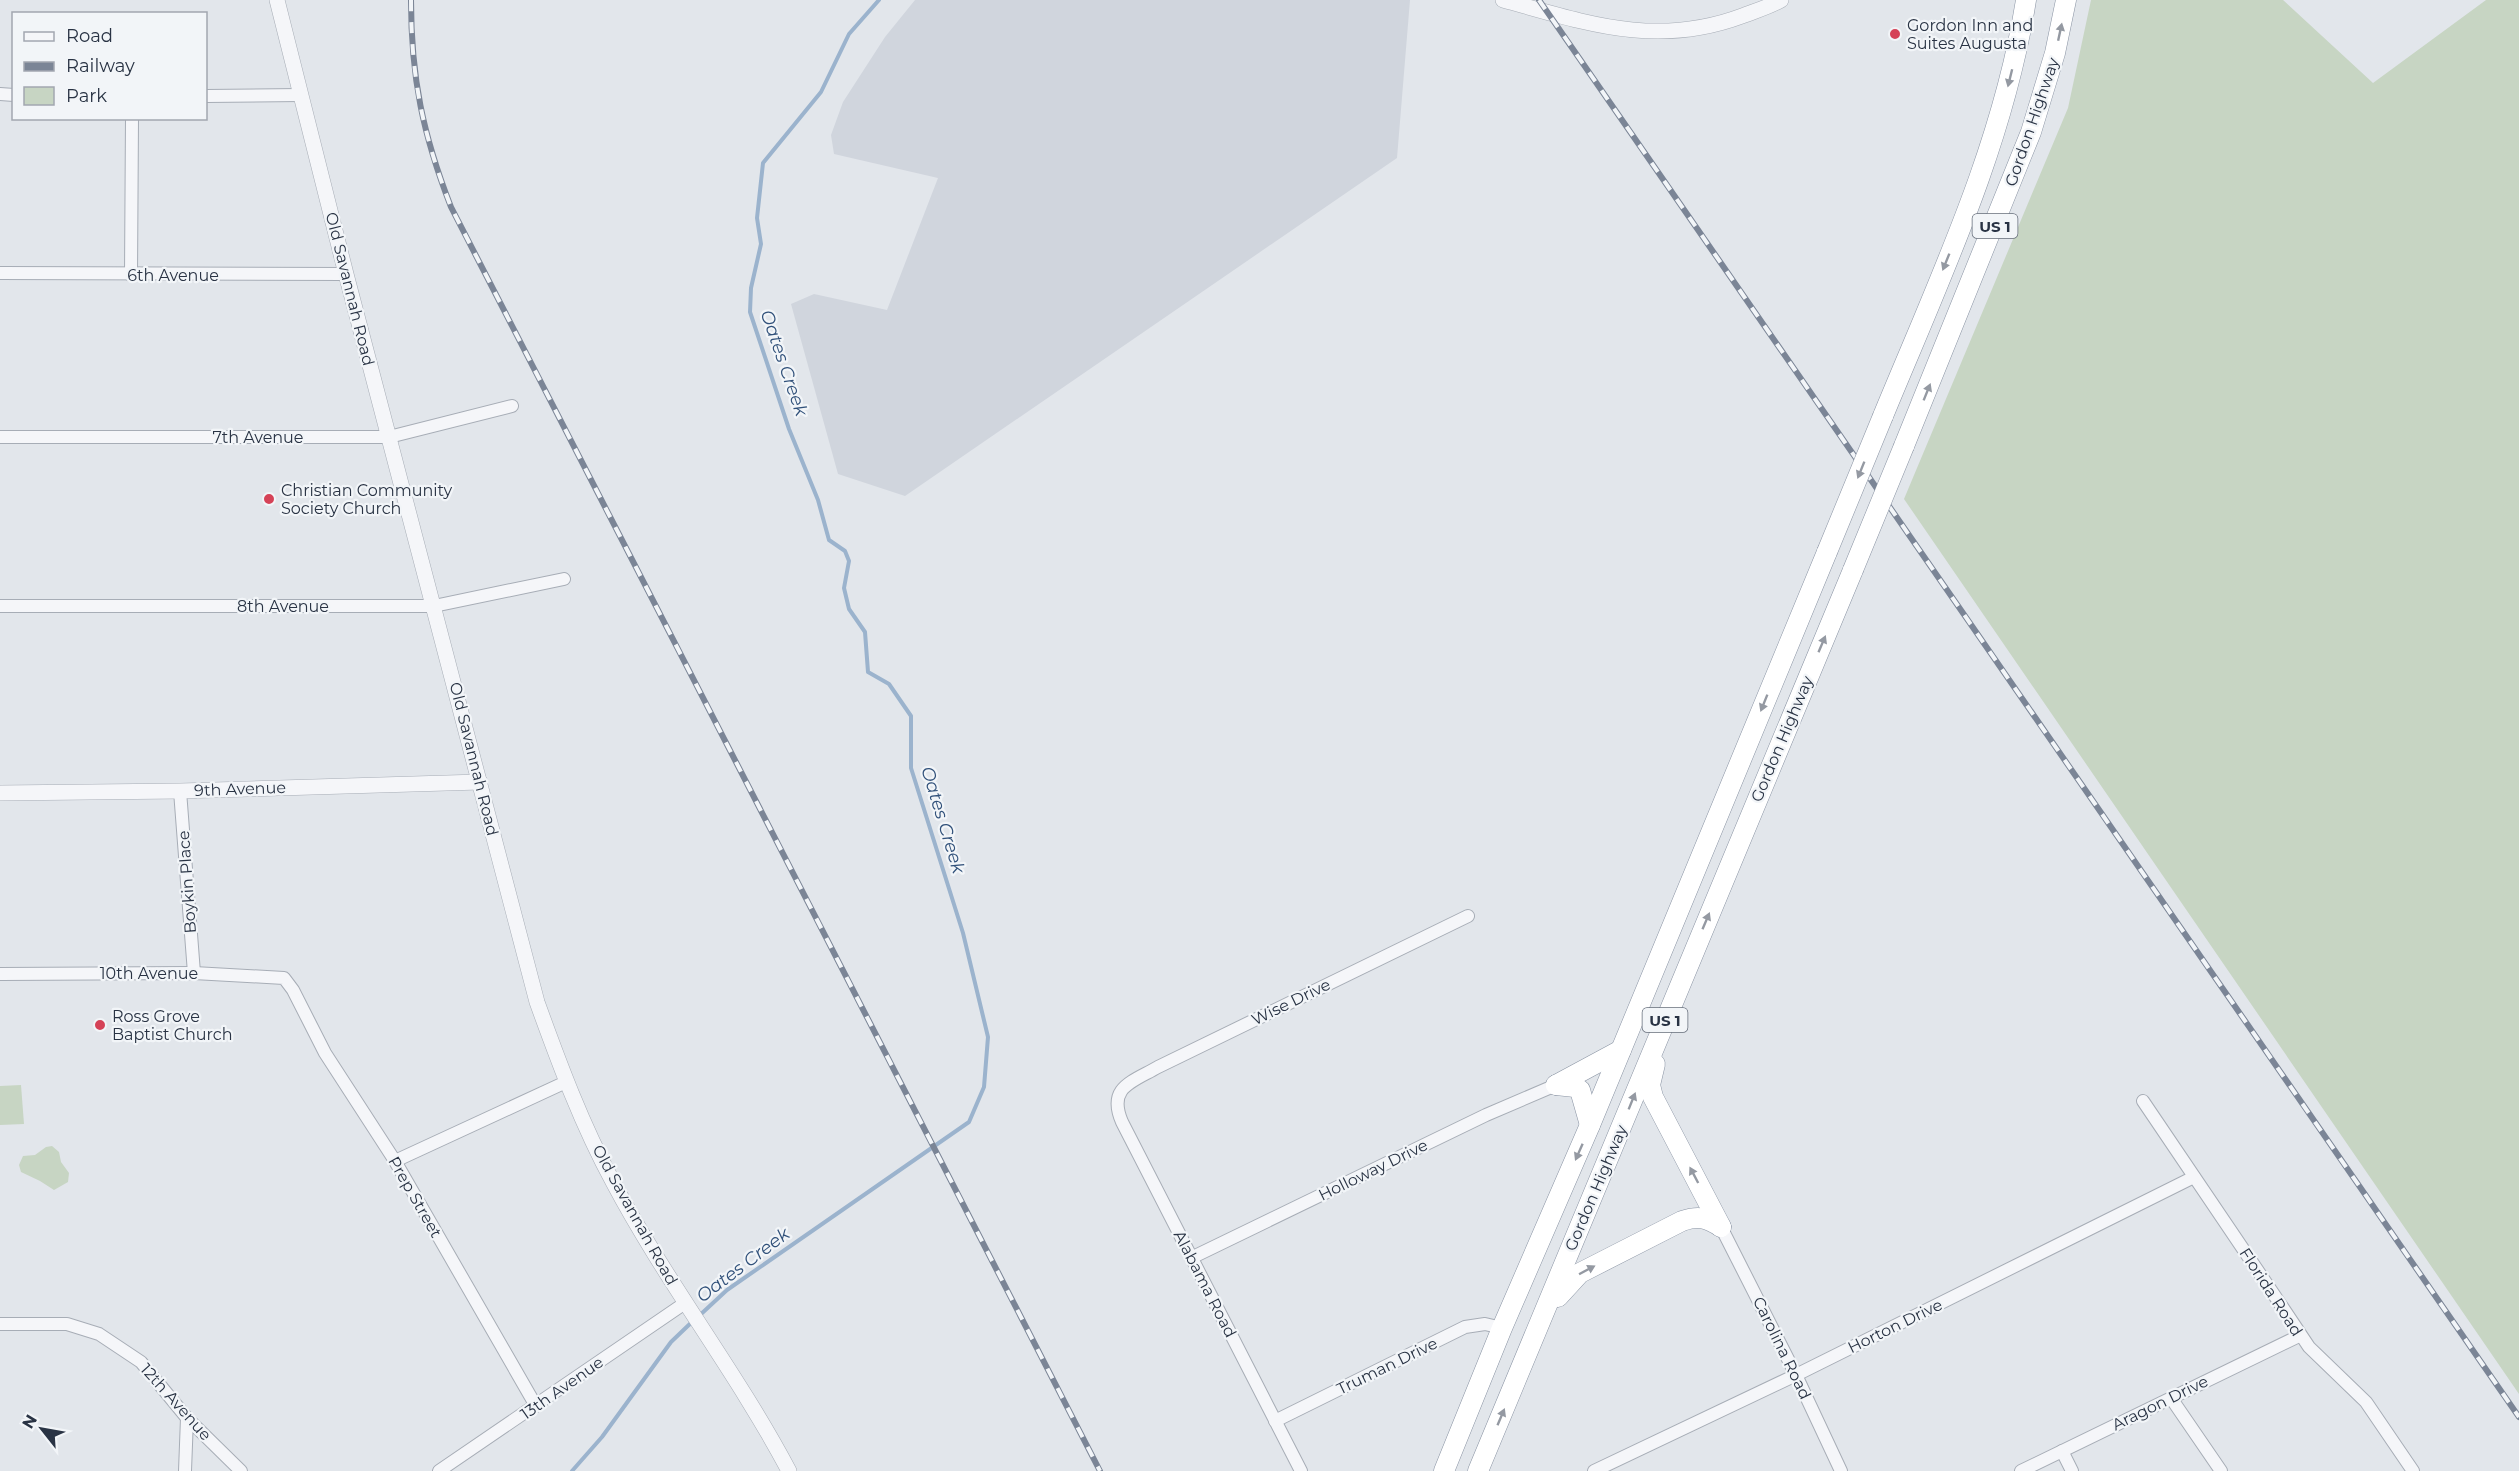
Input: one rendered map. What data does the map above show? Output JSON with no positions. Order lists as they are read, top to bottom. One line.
{"streets":{"highway":["Gordon Highway","US 1"],"street":["6th Avenue","Old Savannah Road","7th Avenue","8th Avenue","9th Avenue","Boykin Place","10th Avenue","Wise Drive","Holloway Drive","Prep Street","Alabama Road","Florida Road","Horton Drive","Carolina Road","Truman Drive","13th Avenue","12th Avenue","Aragon Drive"]},"crossings":[["Gordon Highway","Truman Drive"],["6th Avenue","Old Savannah Road"],["Old Savannah Road","7th Avenue"],["Old Savannah Road","8th Avenue"],["Old Savannah Road","9th Avenue"],["Old Savannah Road","13th Avenue"],["9th Avenue","Boykin Place"],["Boykin Place","10th Avenue"],["10th Avenue","Prep Street"],["Wise Drive","Alabama Road"],["Holloway Drive","Alabama Road"],["Prep Street","13th Avenue"],["Alabama Road","Truman Drive"],["Florida Road","Horton Drive"],["Florida Road","Aragon Drive"],["Horton Drive","Carolina Road"]],"water":["Oates Creek"],"places":["Gordon Inn and Suites Augusta","Christian Community Society Church","Ross Grove Baptist Church"],"legend":["Road","Railway","Park"],"north":"top left"}
